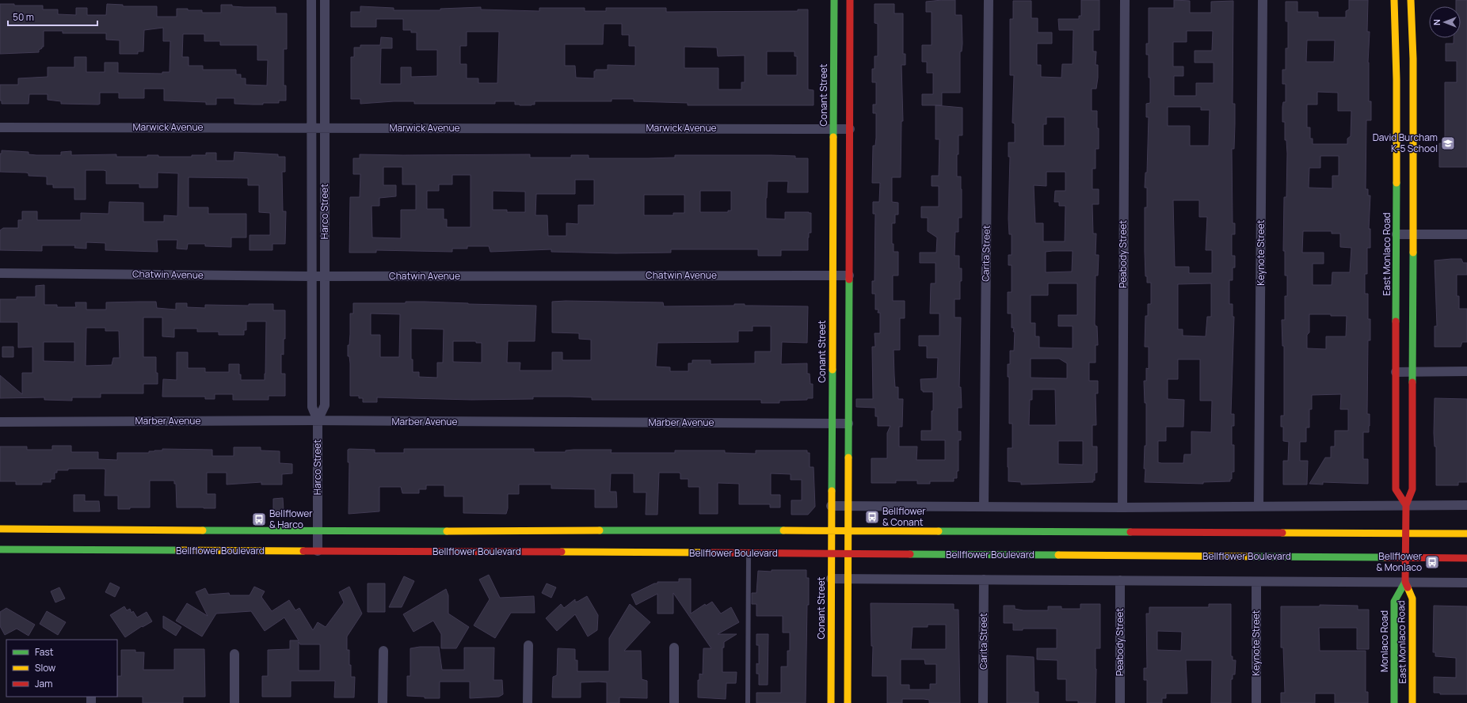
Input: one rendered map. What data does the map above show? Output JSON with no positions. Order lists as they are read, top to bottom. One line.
{"streets":{"main road":["Conant Street","East Monlaco Road","Bellflower Boulevard","Monlaco Road"],"street":["Marwick Avenue","Harco Street","Keynote Street","Carita Street","Peabody Street","Chatwin Avenue","Marber Avenue"]},"crossings":[["Conant Street","Marwick Avenue"],["Conant Street","Chatwin Avenue"],["Conant Street","Marber Avenue"],["Conant Street","Bellflower Boulevard"],["Marwick Avenue","Harco Street"],["Harco Street","Chatwin Avenue"],["Harco Street","Marber Avenue"],["Harco Street","Bellflower Boulevard"],["East Monlaco Road","Bellflower Boulevard"],["East Monlaco Road","Monlaco Road"]],"places":{"school or university":["David Burcham K-5 School"],"bus stop":["Bellflower & Conant","Bellflower & Harco","Bellflower & Monlaco"]},"legend":["Fast","Slow","Jam"],"scale_bar":"50 m","north":"left"}
